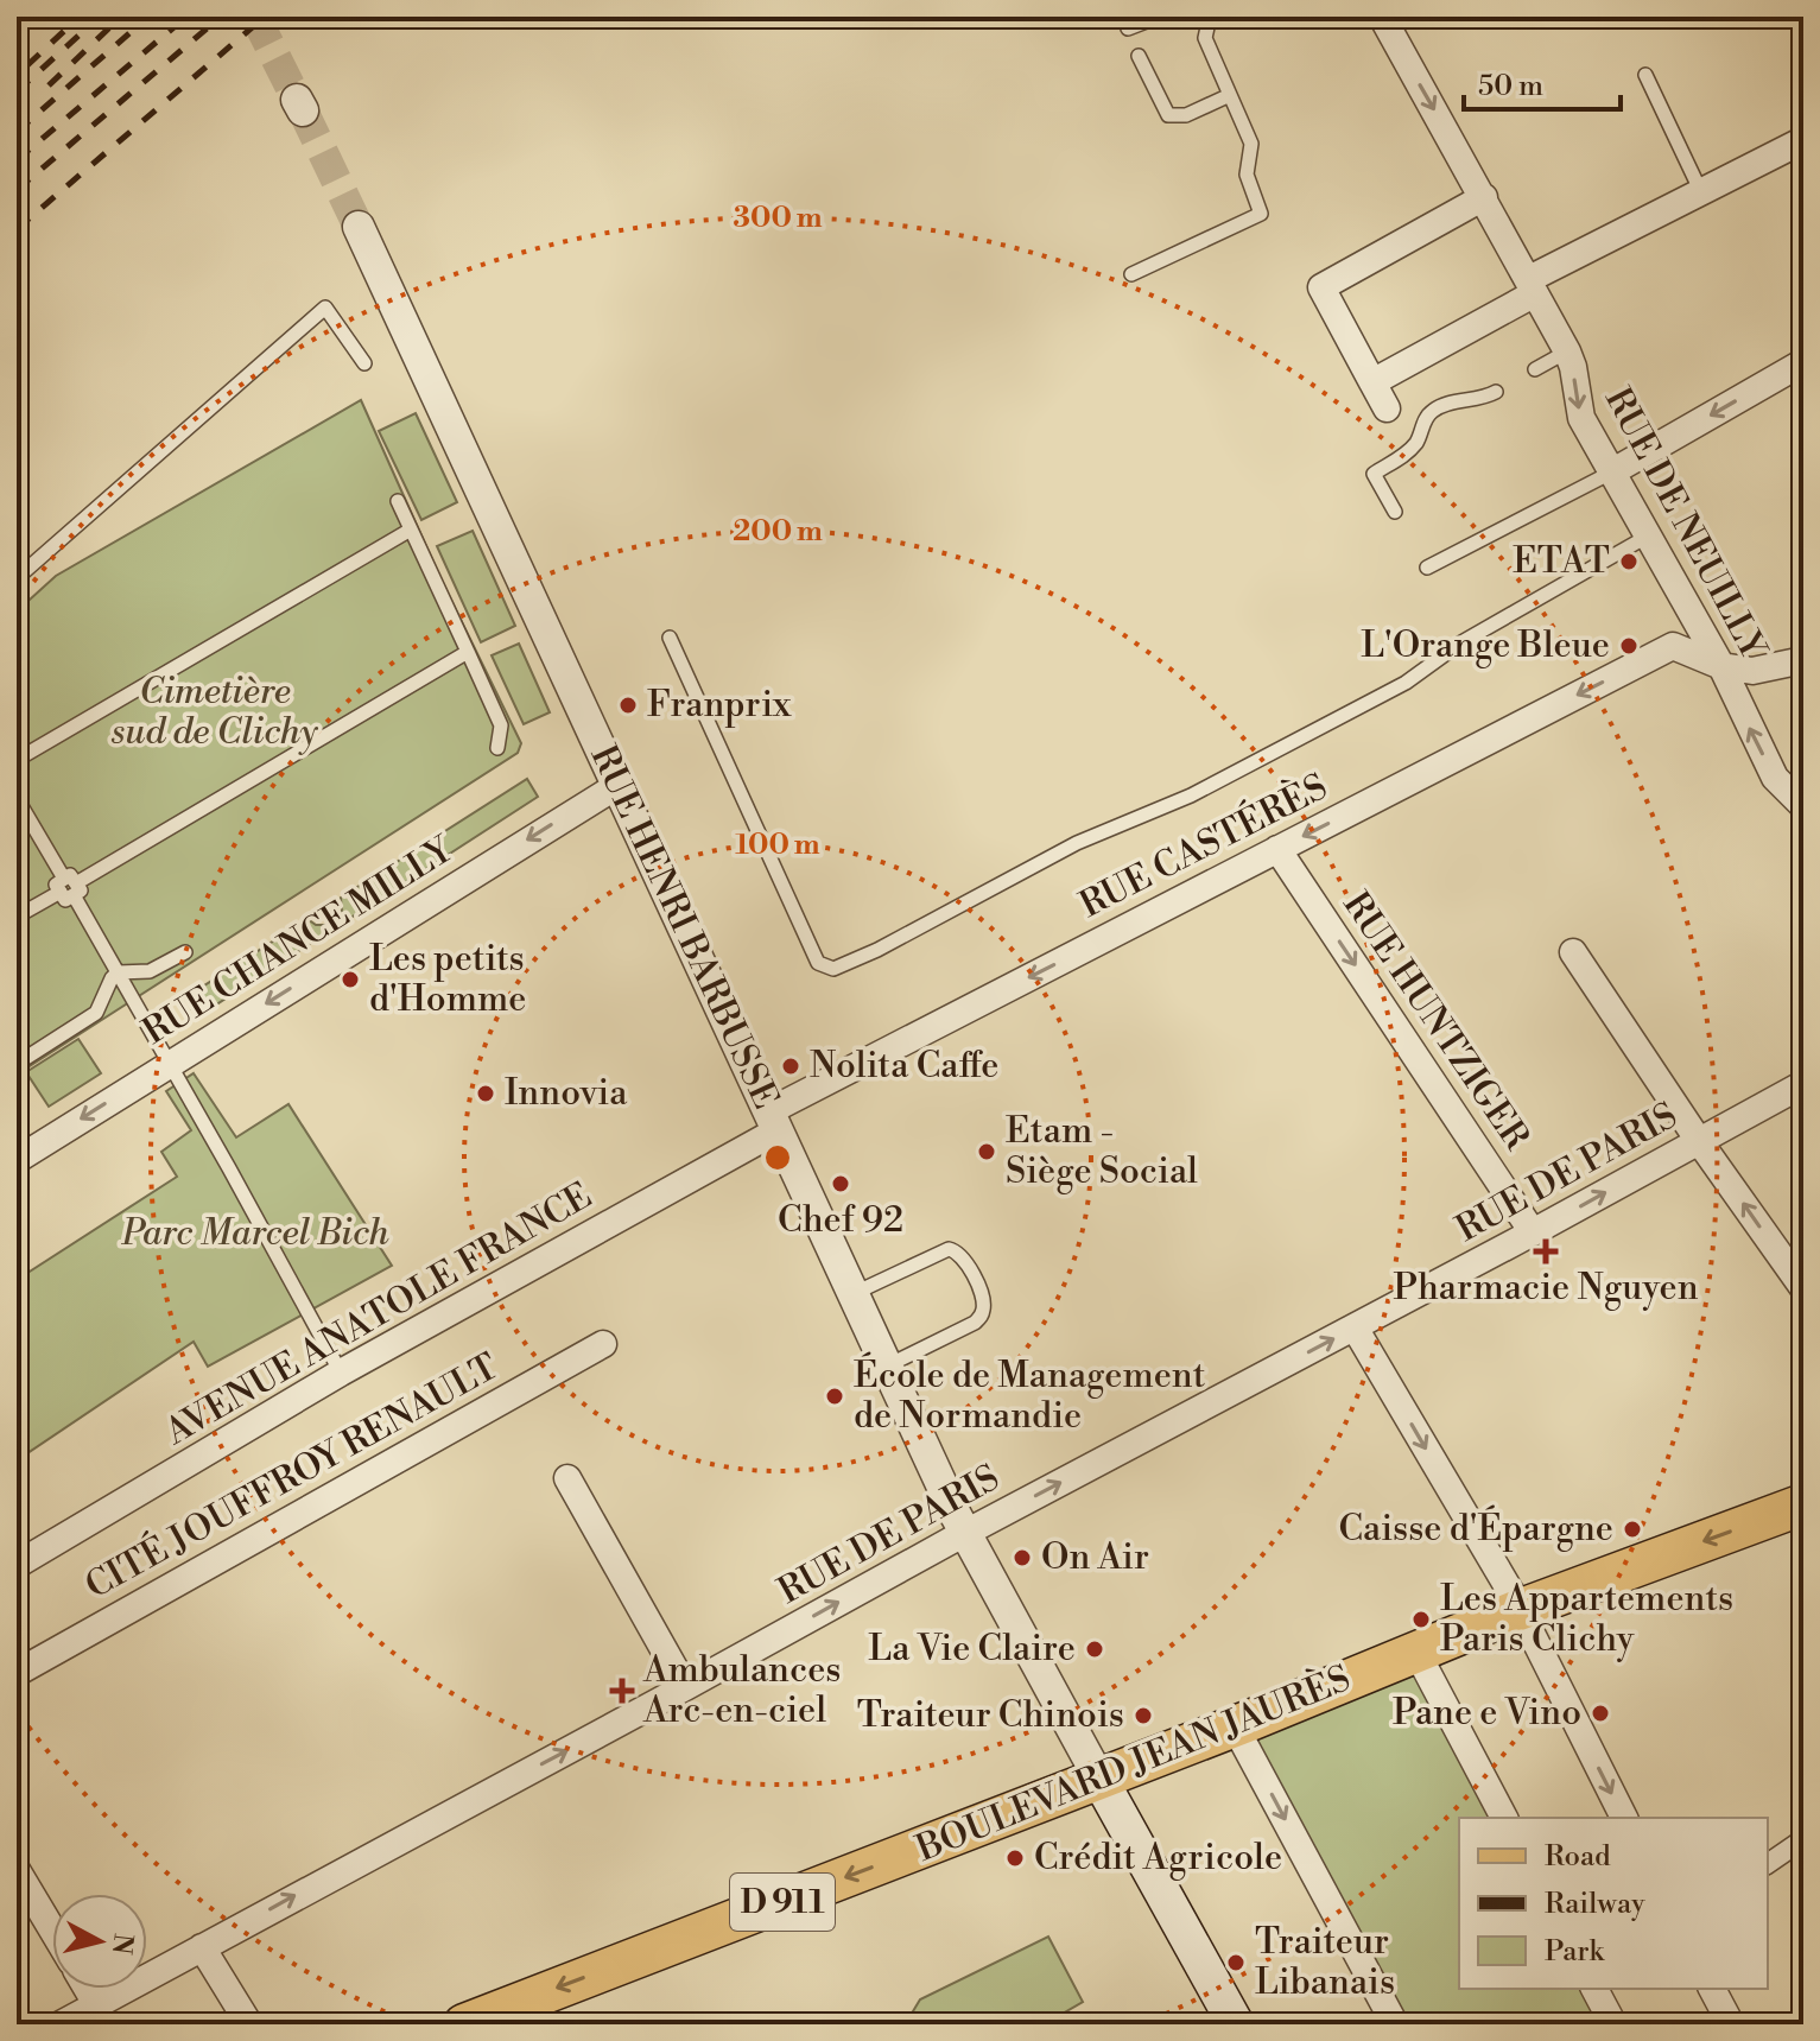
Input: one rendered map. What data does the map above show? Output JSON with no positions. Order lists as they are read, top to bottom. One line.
{"streets":{"main road":["RUE HENRI BARBUSSE","BOULEVARD JEAN JAURÈS","D 911"],"street":["RUE DE NEUILLY","RUE CASTÉRÈS","RUE CHANCE MILLY","RUE HUNTZIGER","RUE DE PARIS","AVENUE ANATOLE FRANCE","CITÉ JOUFFROY RENAULT"]},"crossings":[["RUE CASTÉRÈS","RUE HENRI BARBUSSE"],["RUE CASTÉRÈS","RUE HUNTZIGER"],["RUE CASTÉRÈS","AVENUE ANATOLE FRANCE"],["RUE HENRI BARBUSSE","RUE CHANCE MILLY"],["RUE HENRI BARBUSSE","RUE DE PARIS"],["RUE HENRI BARBUSSE","AVENUE ANATOLE FRANCE"],["RUE HENRI BARBUSSE","BOULEVARD JEAN JAURÈS"],["RUE HUNTZIGER","RUE DE PARIS"]],"one_way":["RUE CASTÉRÈS","RUE CHANCE MILLY","RUE DE PARIS","BOULEVARD JEAN JAURÈS"],"parks":["Cimetière sud de Clichy","Parc Marcel Bich"],"places":{"other":["ETAT","L'Orange Bleue","Franprix","Les petits d'Homme","Nolita Caffe","Innovia","Etam - Siège Social","Chef 92","École de Management de Normandie","Caisse d'Épargne","On Air","Les Appartements Paris Clichy","La Vie Claire","Pane e Vino","Traiteur Chinois","Crédit Agricole","Traiteur Libanais"],"health":["Pharmacie Nguyen","Ambulances Arc-en-ciel"]},"legend":["Road","Railway","Park"],"scale_bar":"50 m","north":"right","rings":["300 m","200 m","100 m"]}
